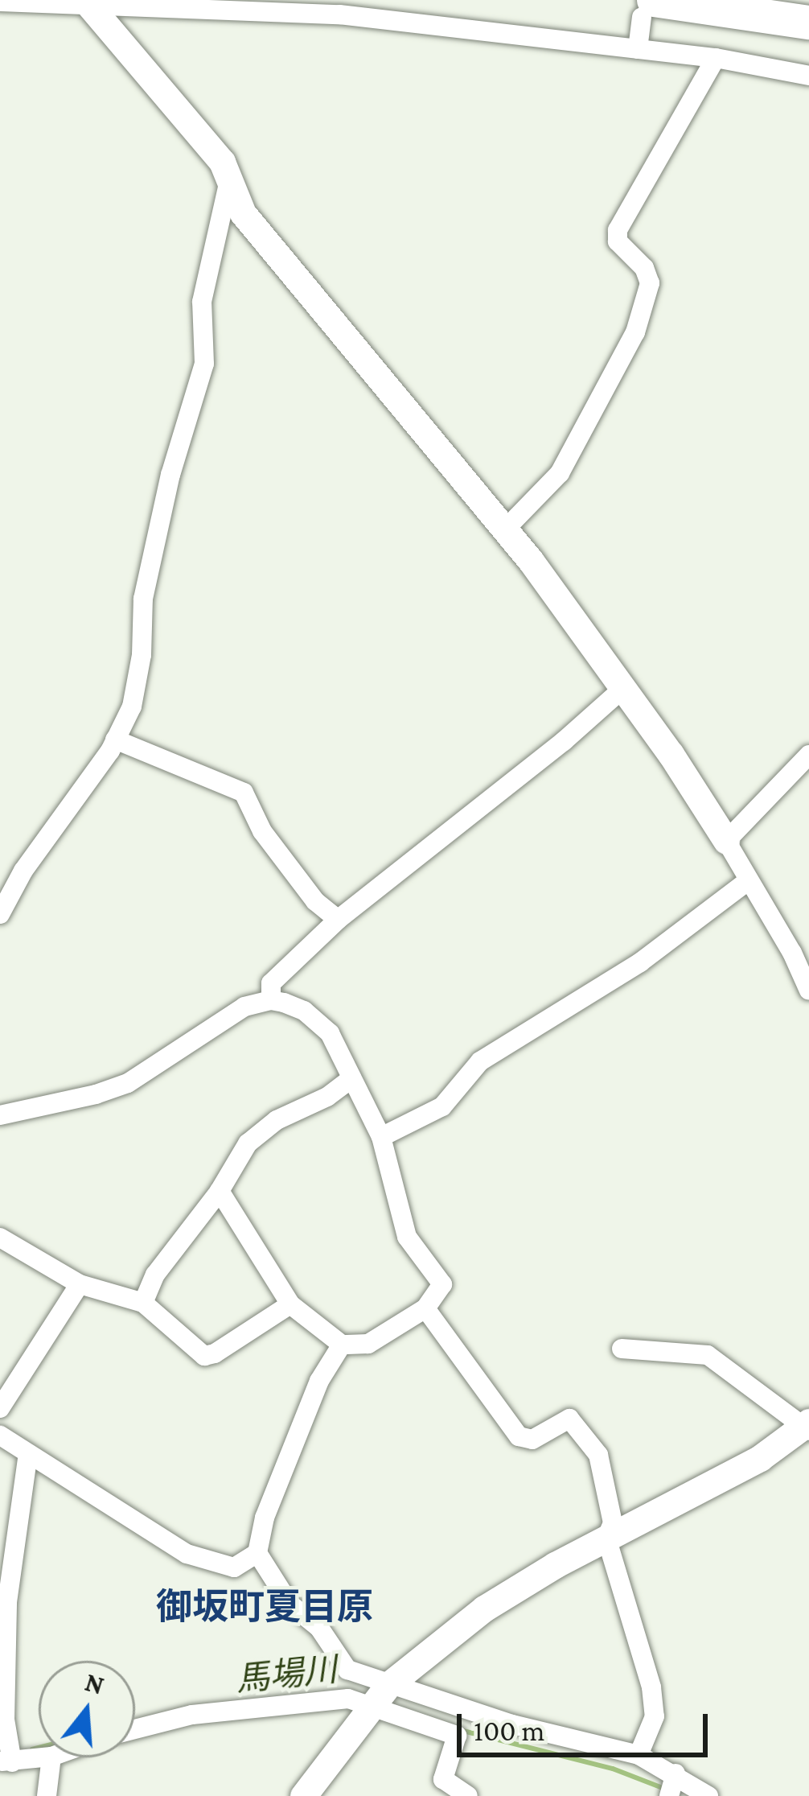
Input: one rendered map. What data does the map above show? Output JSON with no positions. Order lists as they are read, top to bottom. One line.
{"districts":["御坂町夏目原"],"water":["馬場川"],"scale_bar":"100 m","north":"top"}
